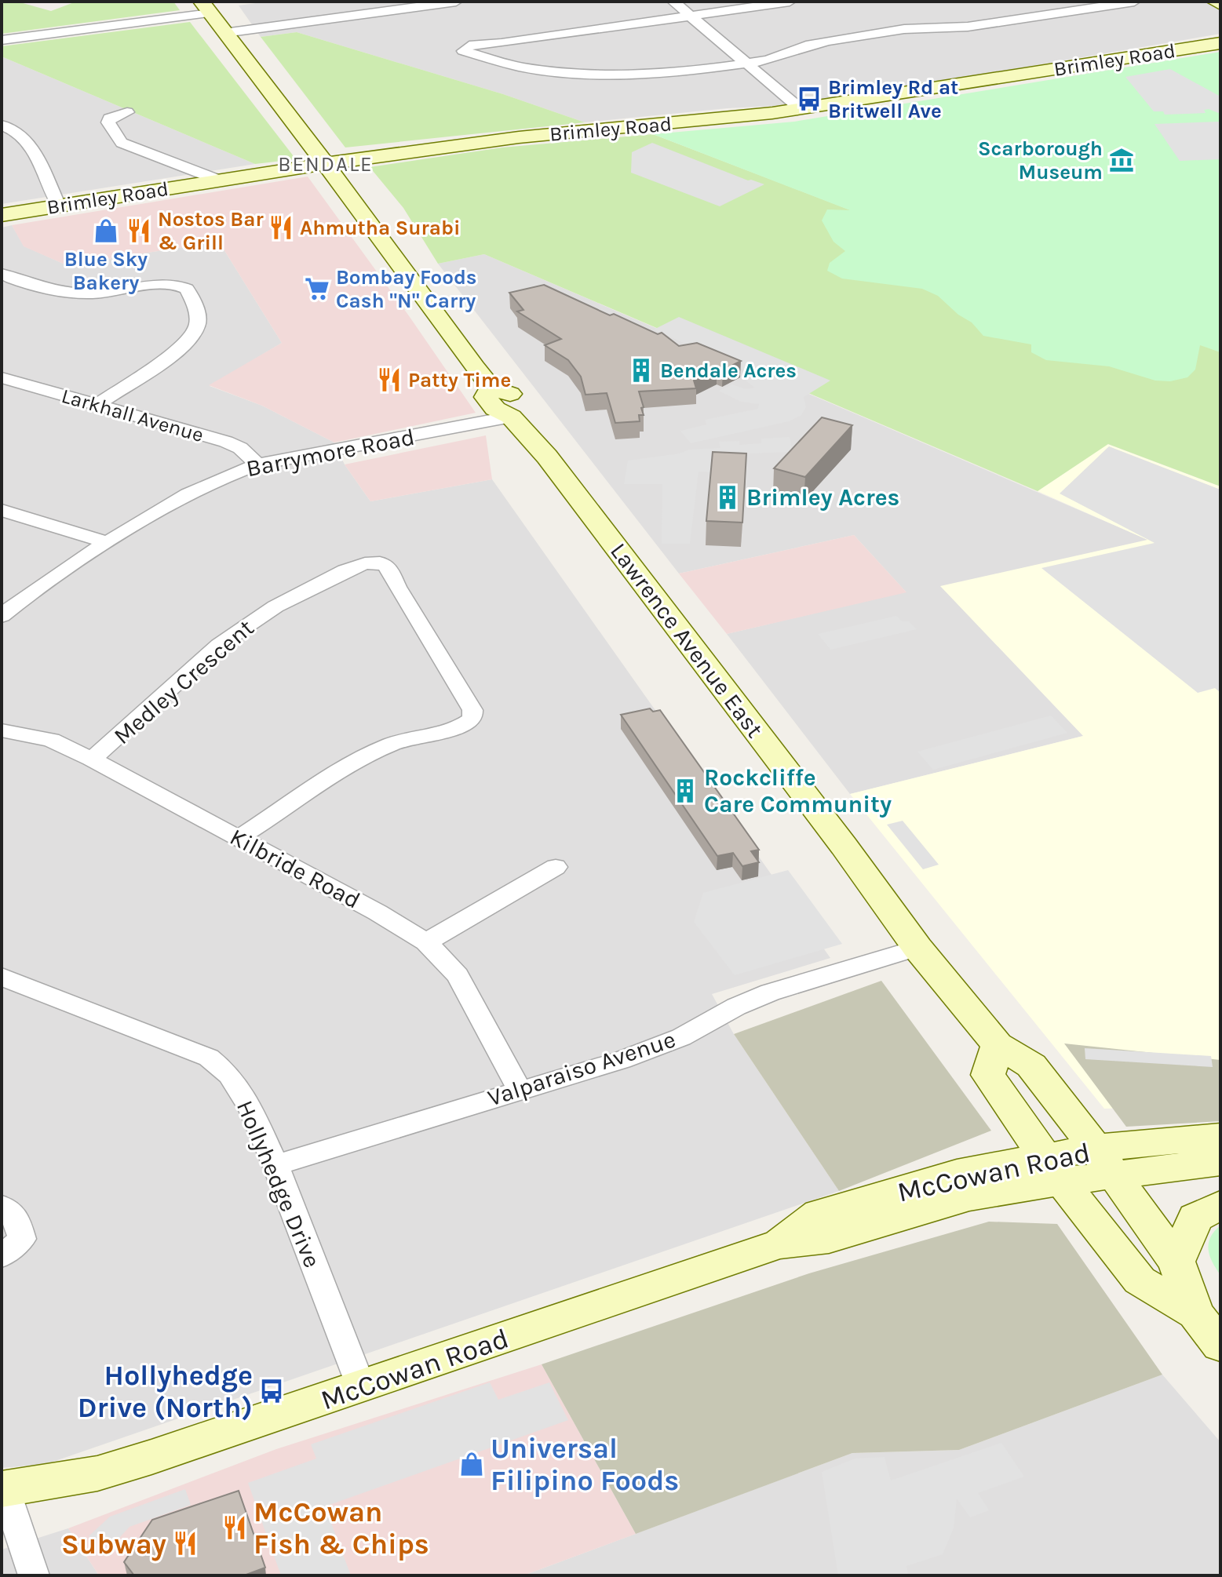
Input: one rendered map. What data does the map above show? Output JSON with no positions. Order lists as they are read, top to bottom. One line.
{"streets":{"main road":["Brimley Road","Lawrence Avenue East","McCowan Road"],"street":["Larkhall Avenue","Barrymore Road","Medley Crescent","Kilbride Road","Valparaiso Avenue","Hollyhedge Drive"]},"crossings":[["Brimley Road","Lawrence Avenue East"],["Larkhall Avenue","Barrymore Road"],["Barrymore Road","Lawrence Avenue East"],["Lawrence Avenue East","Valparaiso Avenue"],["Lawrence Avenue East","McCowan Road"],["Medley Crescent","Kilbride Road"],["Kilbride Road","Valparaiso Avenue"],["Valparaiso Avenue","Hollyhedge Drive"],["McCowan Road","Hollyhedge Drive"]],"districts":["BENDALE"],"places":{"bus stop":["Brimley Rd at Britwell Ave","Hollyhedge Drive (North)"],"museum":["Scarborough Museum"],"restaurant":["Ahmutha Surabi","Nostos Bar & Grill","Patty Time","McCowan Fish & Chips","Subway"],"shop":["Blue Sky Bakery","Universal Filipino Foods"],"supermarket":["Bombay Foods Cash \"N\" Carry"],"building":["Bendale Acres","Brimley Acres","Rockcliffe Care Community"]}}
